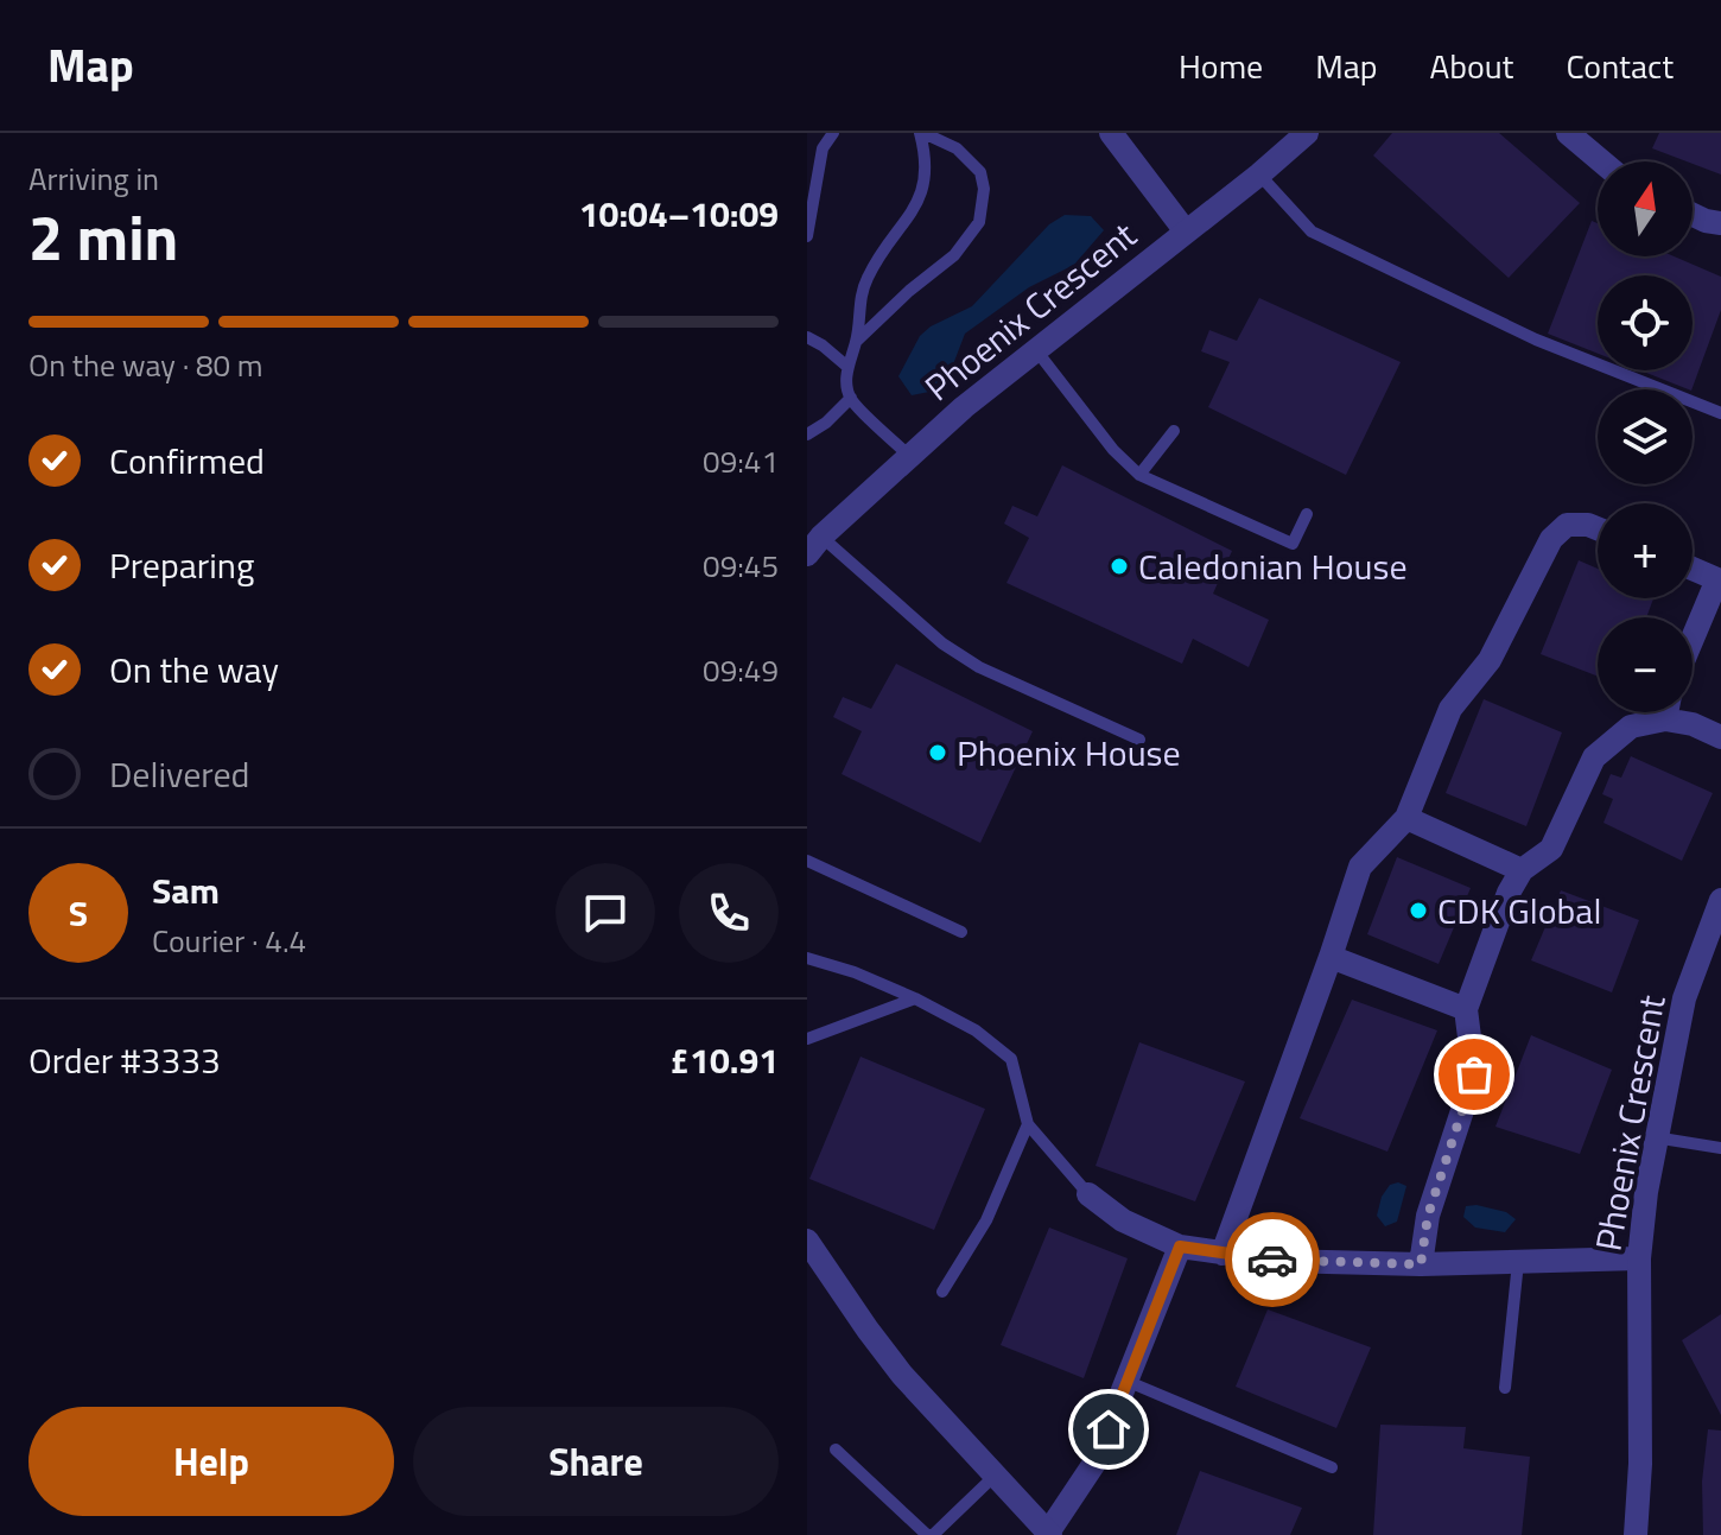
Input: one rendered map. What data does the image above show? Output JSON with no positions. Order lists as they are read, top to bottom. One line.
{"streets":{"street":["Phoenix Crescent"]},"places":["Caledonian House","Phoenix House","CDK Global"],"north":"top","page":{"header":"Map","nav":["Home","Map","About","Contact"],"heading":["2 min","Arriving in","10:04–10:09"],"panel":["Sam","Courier · 4.4","Order #3333","£10.91"],"map_buttons":["+","−"],"bar":"On the way · 80 m","list":[["Confirmed","09:41"],["Preparing","09:45"],["On the way","09:49"],"Delivered"],"round":"S","buttons":["Help","Share"]}}
